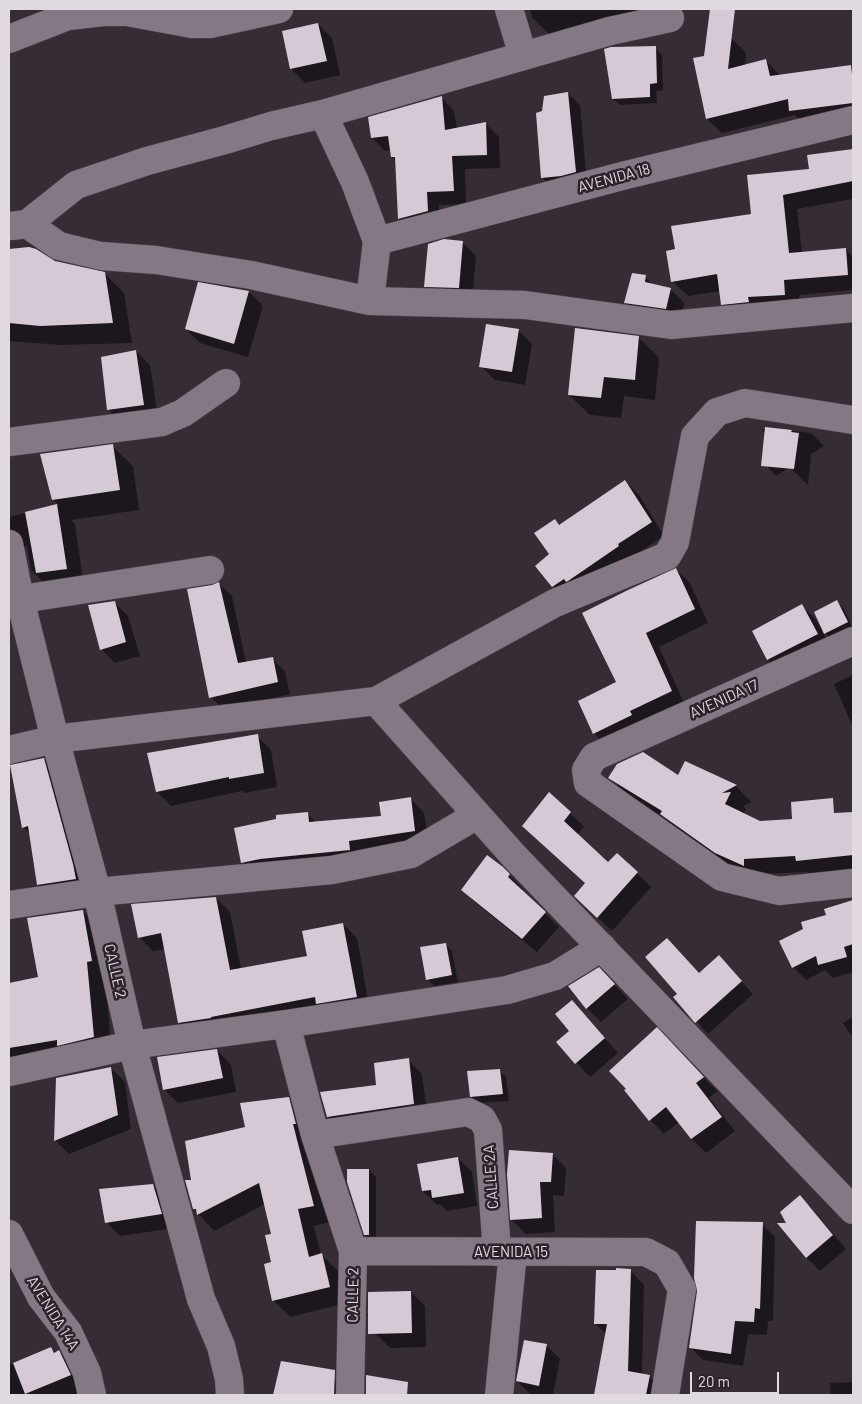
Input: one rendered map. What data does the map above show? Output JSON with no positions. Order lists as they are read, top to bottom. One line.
{"streets":{"street":["AVENIDA 18","AVENIDA 17","CALLE 2","CALLE 2A","AVENIDA 15","AVENIDA 14A"]},"crossings":[["CALLE 2","CALLE 2A"],["CALLE 2","AVENIDA 15"],["CALLE 2A","AVENIDA 15"]],"scale_bar":"20 m"}
